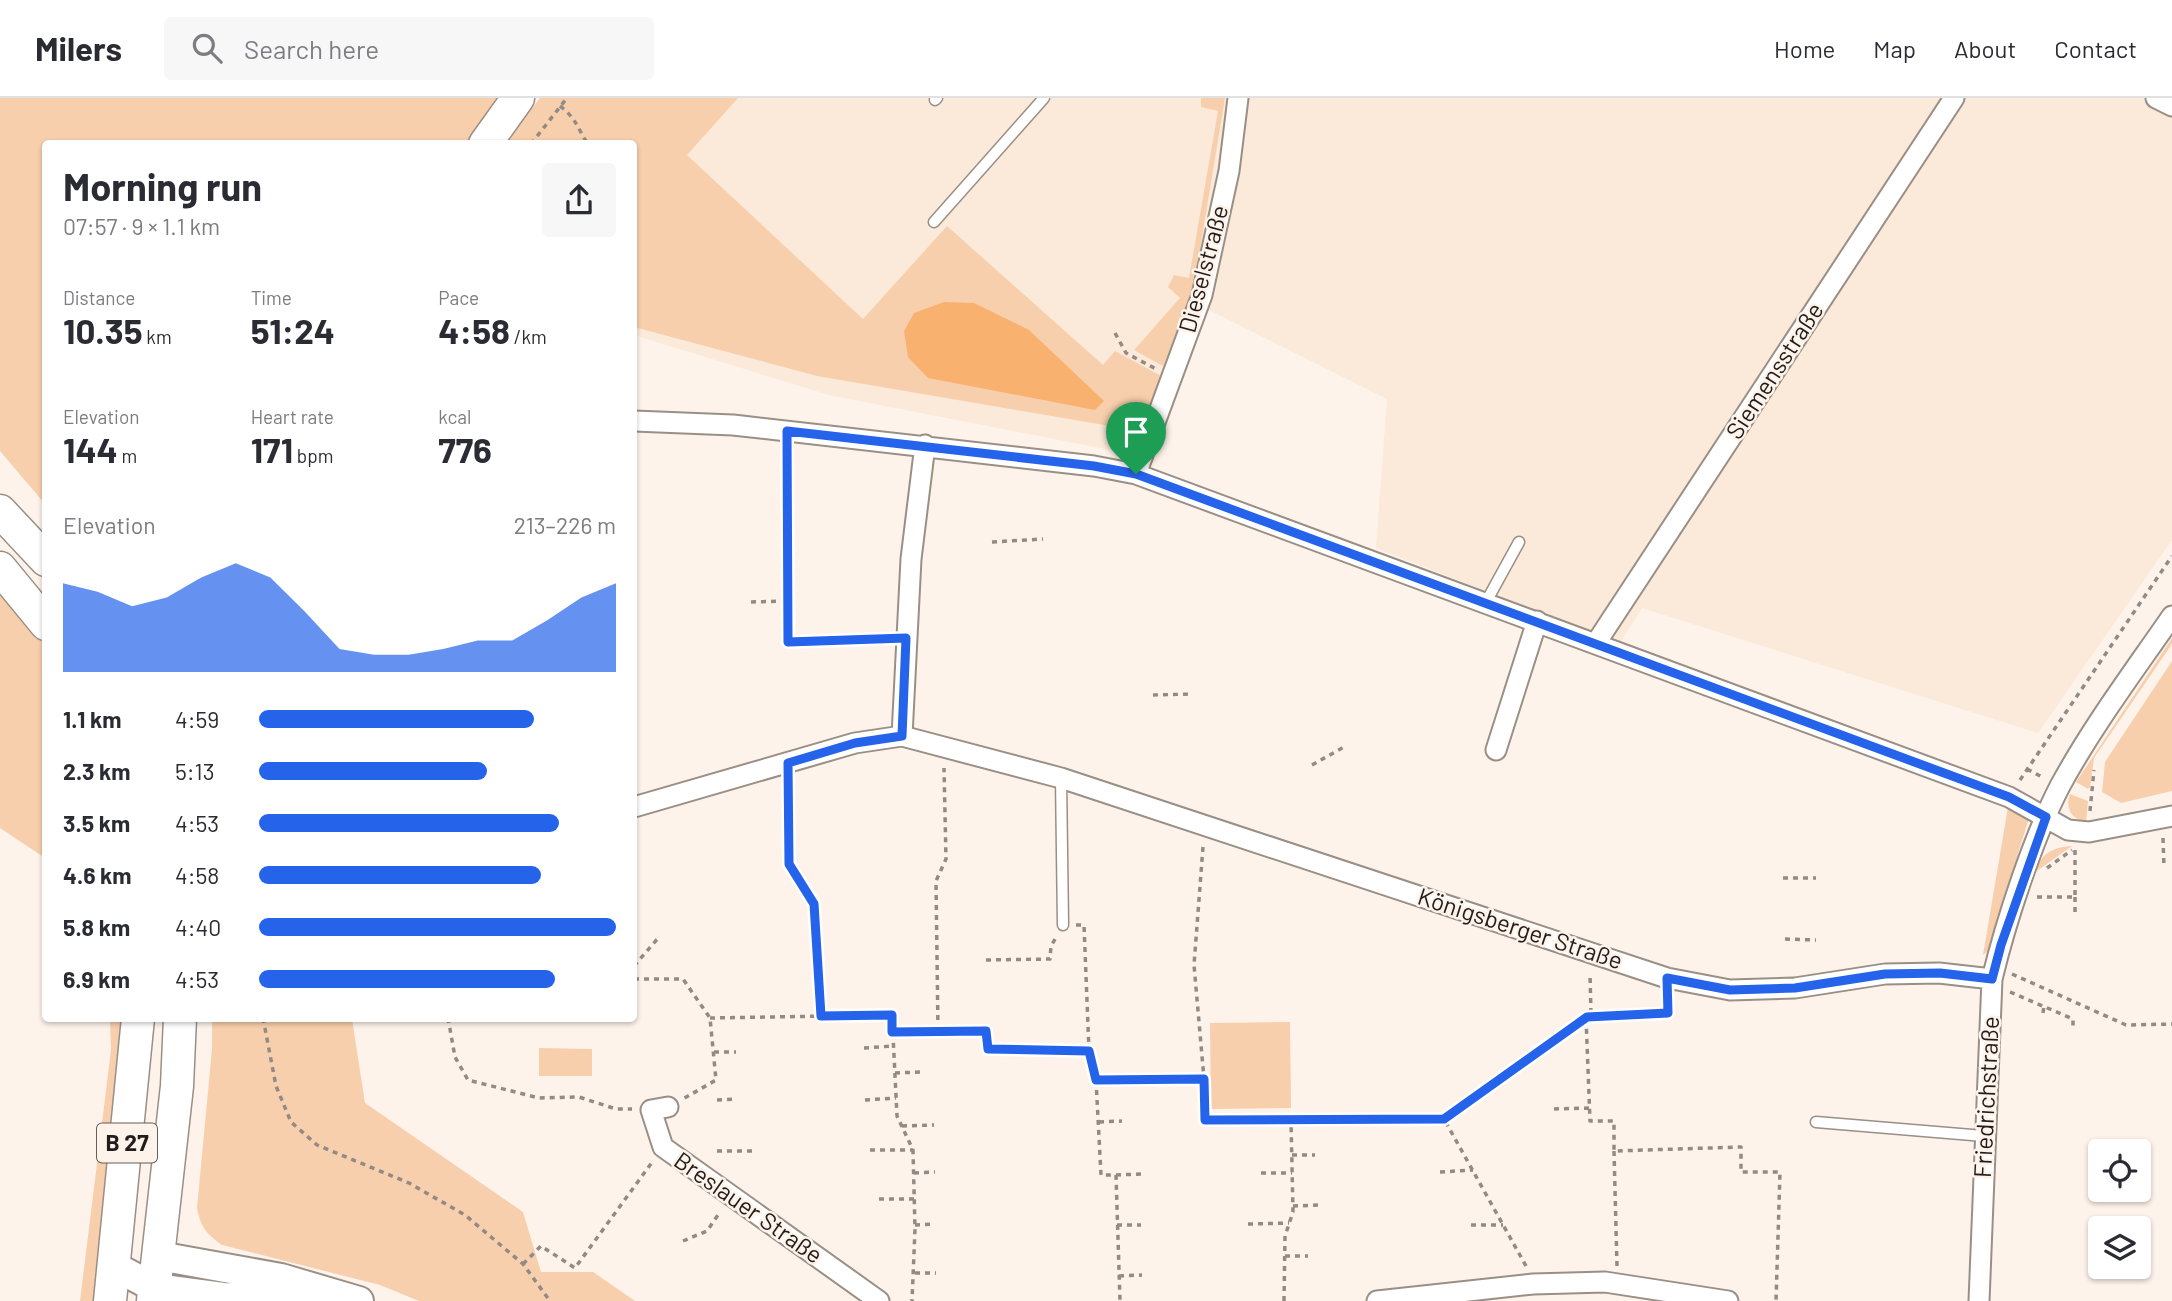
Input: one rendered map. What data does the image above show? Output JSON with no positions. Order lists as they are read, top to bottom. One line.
{"streets":{"main road":["B 27"],"street":["Dieselstraße","Siemensstraße","Königsberger Straße","Friedrichstraße","Breslauer Straße"]},"crossings":[["Königsberger Straße","Friedrichstraße"]],"page":{"header":"Milers","search":"Search here","nav":["Home","Map","About","Contact"],"heading":["Morning run","07:57 · 9 × 1.1 km"],"stats":[["Distance","10.35 km"],["Time","51:24"],["Pace","4:58 /km"],["Elevation","144 m"],["Heart rate","171 bpm"],["kcal","776"]],"chart":["Elevation","213–226 m"],"list":[{"name":"1.1 km","note":"4:59"},{"name":"2.3 km","note":"5:13"},{"name":"3.5 km","note":"4:53"},{"name":"4.6 km","note":"4:58"},{"name":"5.8 km","note":"4:40"},{"name":"6.9 km","note":"4:53"}]}}
